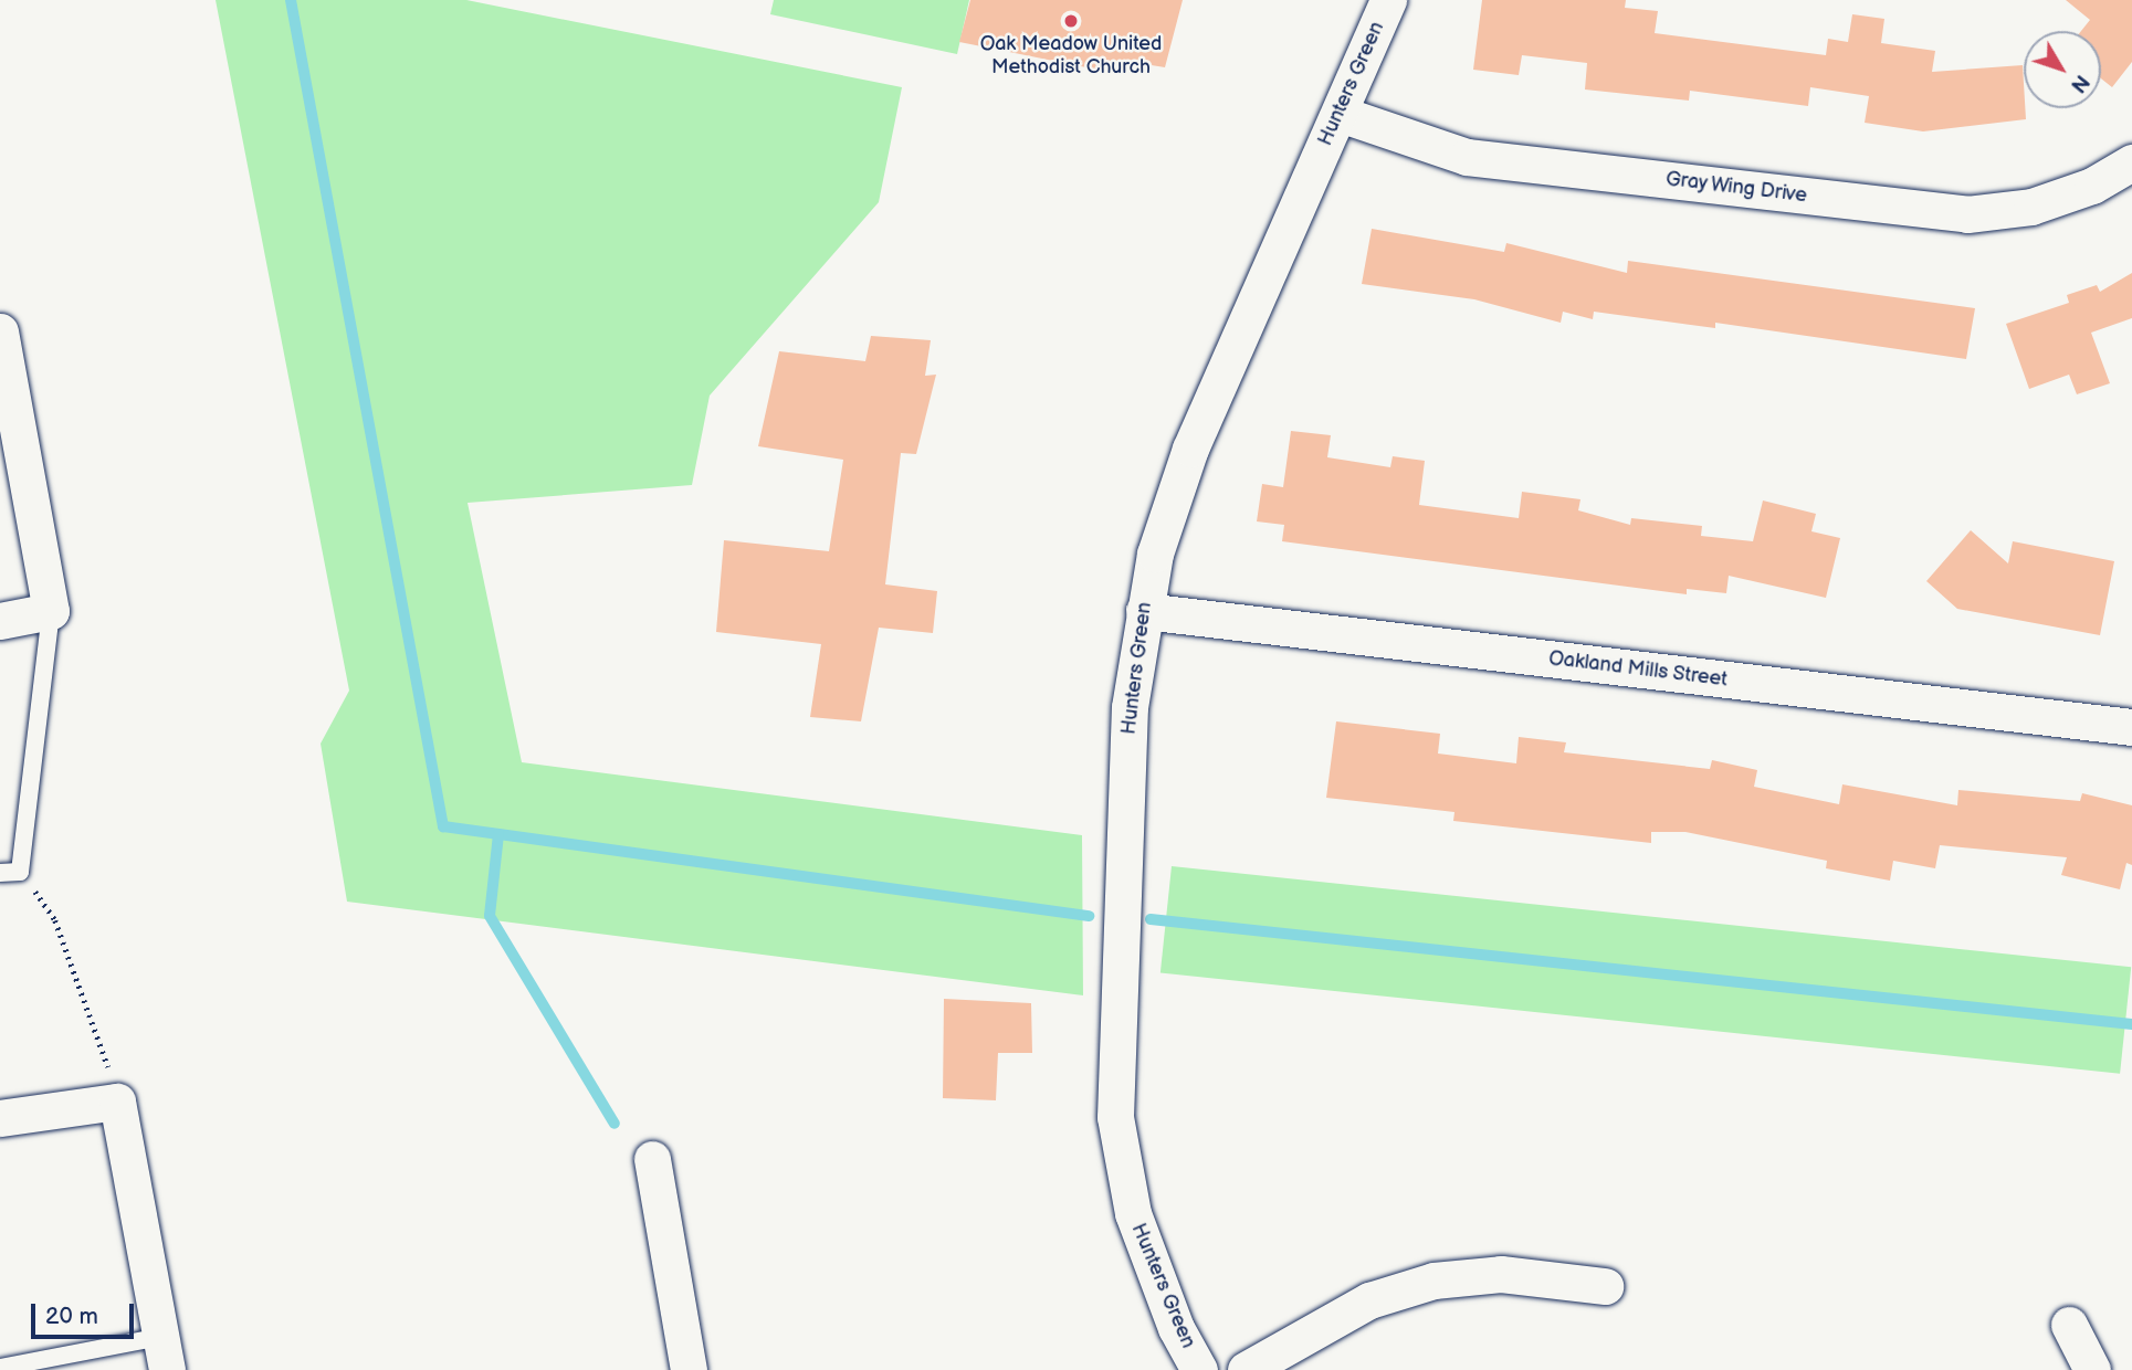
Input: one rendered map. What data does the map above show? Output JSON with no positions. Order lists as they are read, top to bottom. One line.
{"streets":{"street":["Hunters Green","Gray Wing Drive","Oakland Mills Street"]},"crossings":[["Hunters Green","Gray Wing Drive"],["Hunters Green","Oakland Mills Street"]],"places":["Oak Meadow United Methodist Church"],"scale_bar":"20 m","north":"bottom right"}
